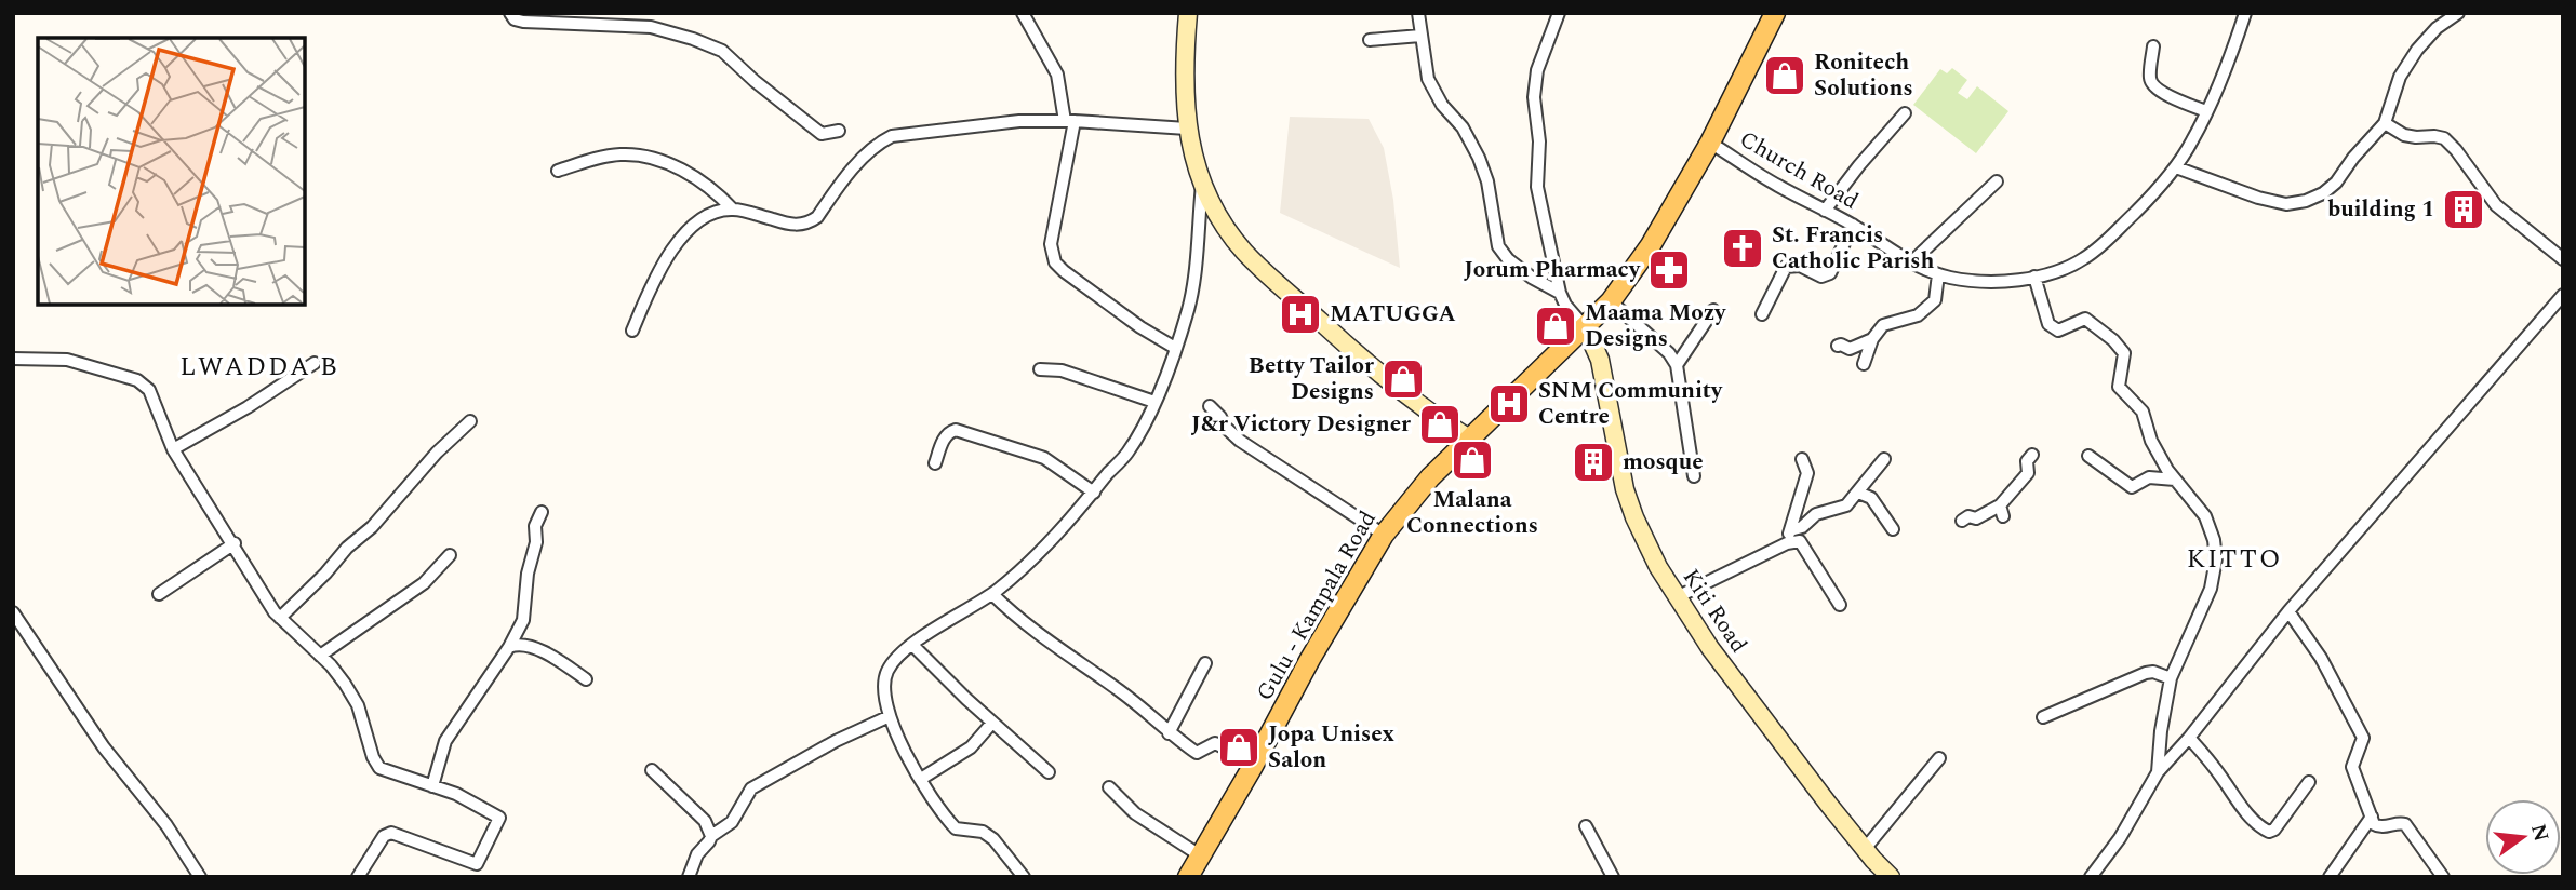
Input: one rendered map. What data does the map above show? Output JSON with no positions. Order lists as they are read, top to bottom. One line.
{"streets":{"main road":["Gulu - Kampala Road"],"street":["Church Road","Kiti Road"]},"crossings":[["Church Road","Gulu - Kampala Road"],["Gulu - Kampala Road","Kiti Road"]],"districts":["LWADDA B","KITTO"],"places":{"shop":["Ronitech Solutions","Maama Mozy Designs","Betty Tailor Designs","J&r Victory Designer","Malana Connections","Jopa Unisex Salon"],"building":["building 1","mosque"],"church":["St. Francis Catholic Parish"],"pharmacy":["Jorum Pharmacy"],"hospital":["MATUGGA","SNM Community Centre"]},"north":"right"}
